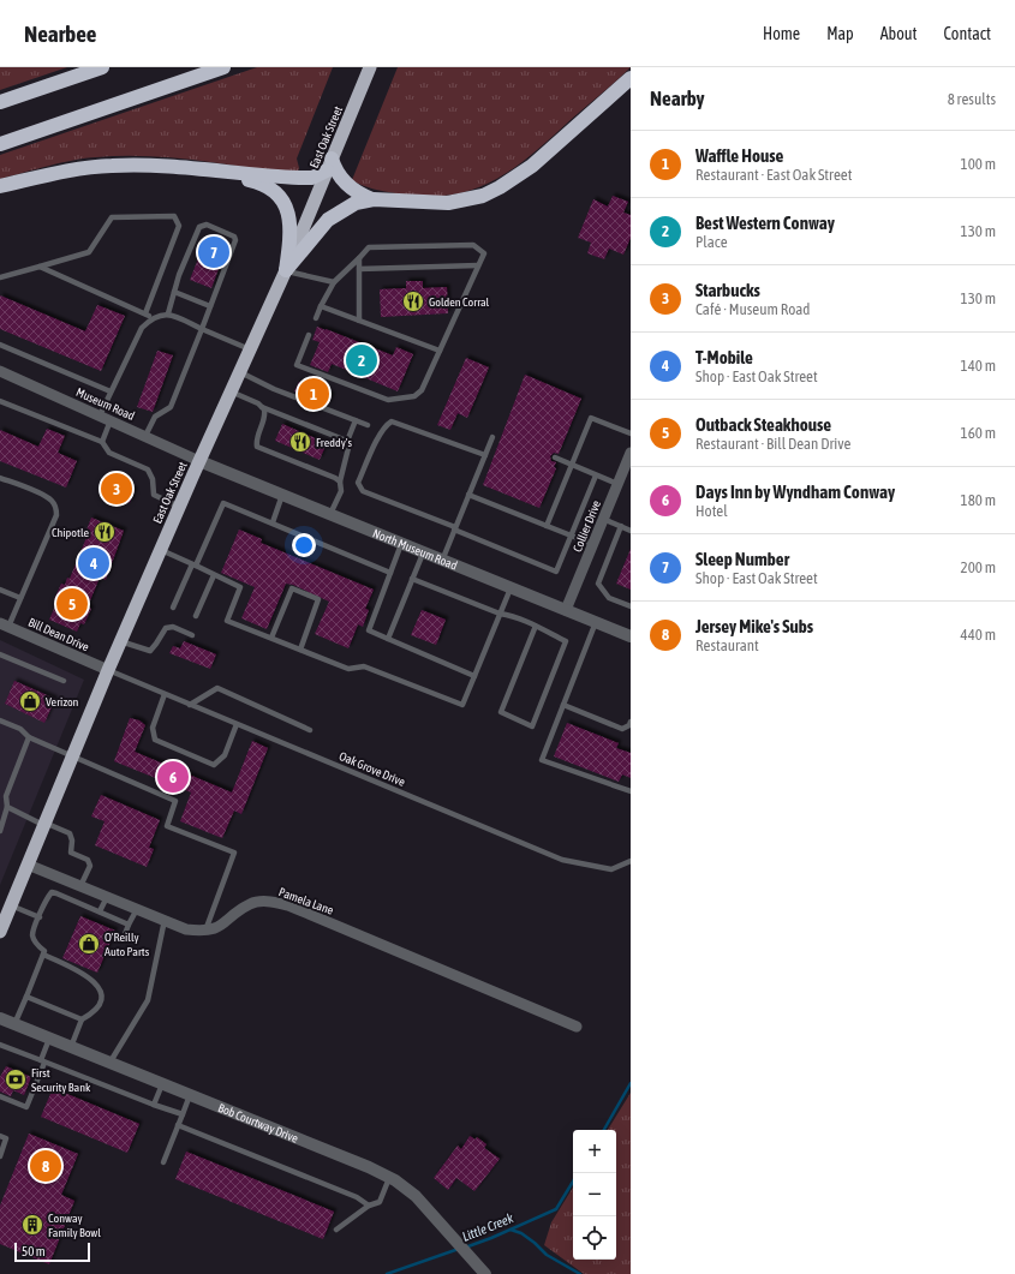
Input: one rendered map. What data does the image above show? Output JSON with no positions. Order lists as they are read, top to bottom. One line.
{"streets":{"highway":["East Oak Street"],"street":["Museum Road","Collier Drive","North Museum Road","Bill Dean Drive","Pamela Lane","Bob Courtway Drive"],"lane":["Oak Grove Drive"]},"crossings":[["East Oak Street","Museum Road"],["East Oak Street","North Museum Road"],["East Oak Street","Bill Dean Drive"],["East Oak Street","Oak Grove Drive"],["Museum Road","North Museum Road"],["Collier Drive","North Museum Road"],["Bill Dean Drive","Oak Grove Drive"]],"water":["Little Creek"],"places":{"restaurant":["Golden Corral","Freddy's","Chipotle"],"shop":["Verizon","O'Reilly Auto Parts"],"bank":["First Security Bank"],"building":["Conway Family Bowl"]},"scale_bar":"50 m","page":{"header":"Nearbee","nav":["Home","Map","About","Contact"],"heading":["Nearby","8 results"],"list":[{"mark":"1","name":"Waffle House","note":"Restaurant · East Oak Street","value":"100 m"},{"mark":"2","name":"Best Western Conway","note":"Place","value":"130 m"},{"mark":"3","name":"Starbucks","note":"Café · Museum Road","value":"130 m"},{"mark":"4","name":"T-Mobile","note":"Shop · East Oak Street","value":"140 m"},{"mark":"5","name":"Outback Steakhouse","note":"Restaurant · Bill Dean Drive","value":"160 m"},{"mark":"6","name":"Days Inn by Wyndham Conway","note":"Hotel","value":"180 m"},{"mark":"7","name":"Sleep Number","note":"Shop · East Oak Street","value":"200 m"},{"mark":"8","name":"Jersey Mike's Subs","note":"Restaurant","value":"440 m"}],"pins":["7","2","1","3","4","5","6","8"],"map_buttons":["+","−"],"scale":"50 m"}}
